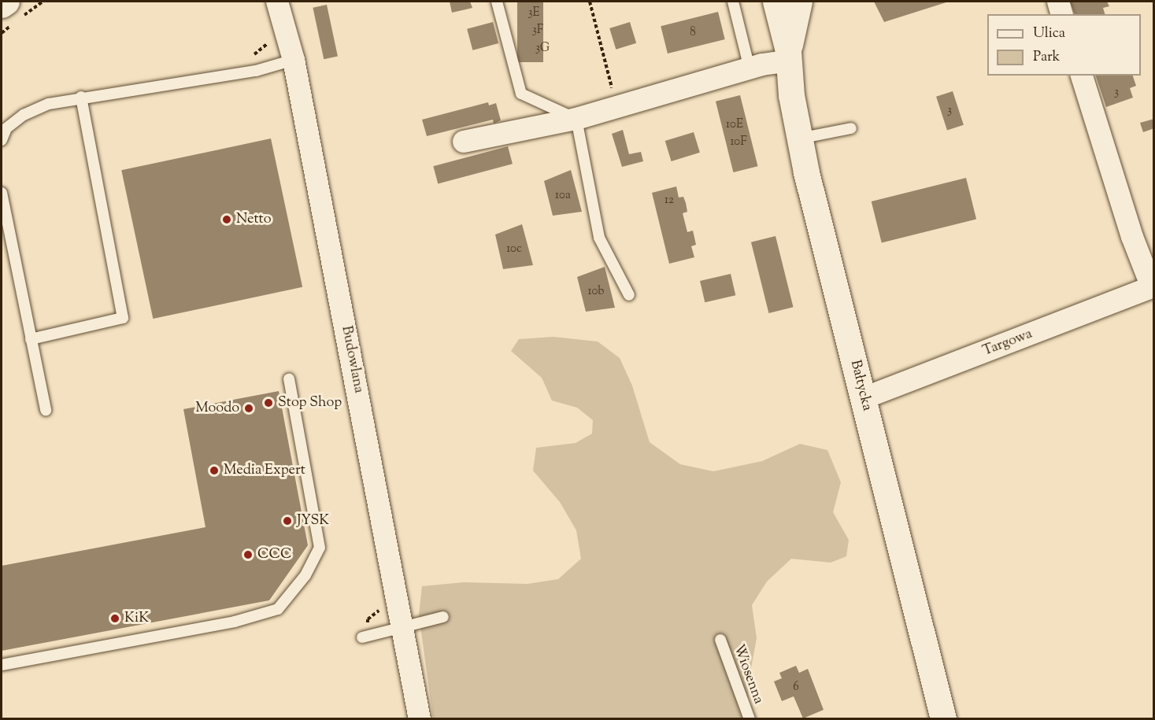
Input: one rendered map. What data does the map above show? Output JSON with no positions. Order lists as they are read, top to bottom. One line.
{"streets":{"main road":["Bałtycka"],"street":["Targowa","Budowlana"],"lane":["Wiosenna"]},"crossings":[["Targowa","Bałtycka"]],"places":["Netto","Stop Shop","Moodo","Media Expert","JYSK","CCC","KiK"],"house_numbers":["3E","3F","8","3G","3","3","10E","10F","10a","12","10c","10b","6"],"legend":["Ulica","Park"]}
